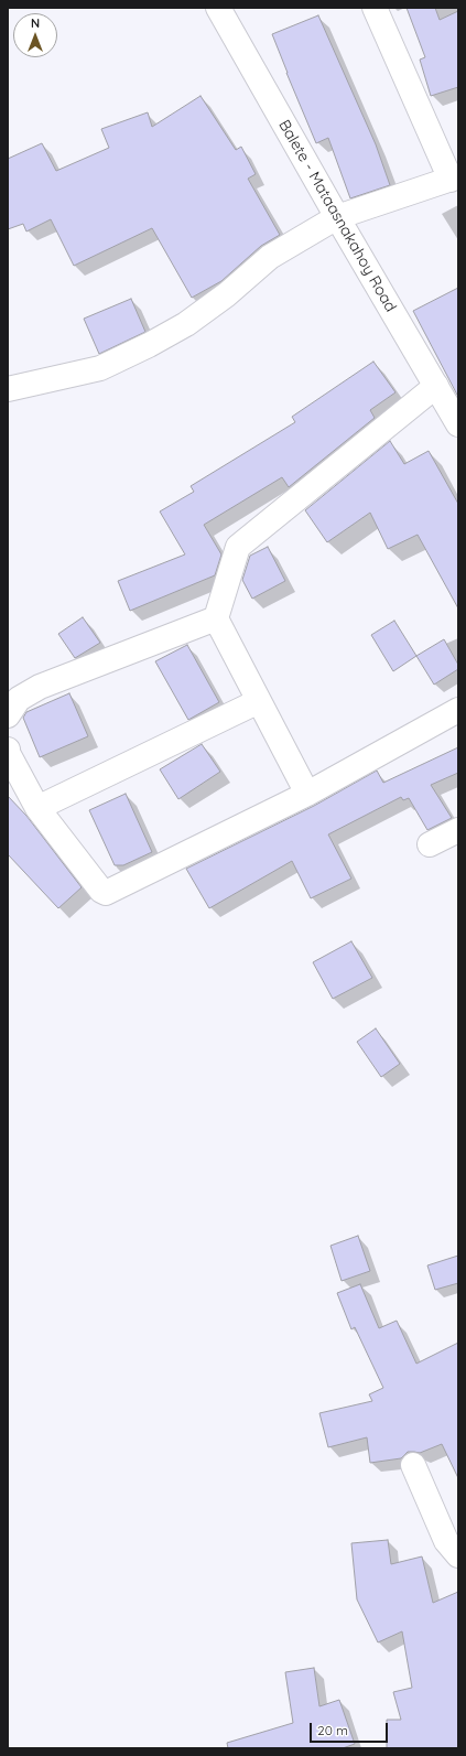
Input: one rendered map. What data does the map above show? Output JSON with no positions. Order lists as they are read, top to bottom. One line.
{"streets":{"street":["Balete - Mataasnakahoy Road"]},"scale_bar":"20 m","north":"top"}
